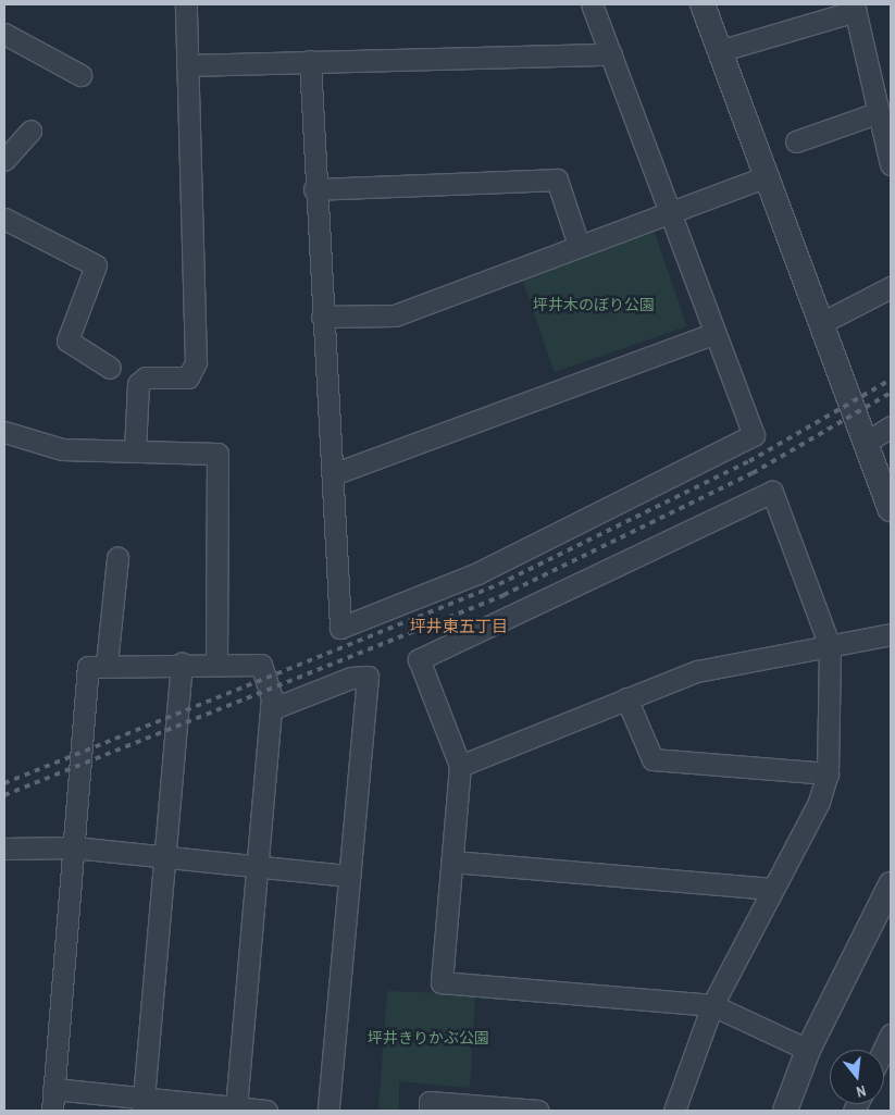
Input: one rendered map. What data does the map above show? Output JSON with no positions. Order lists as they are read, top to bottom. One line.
{"districts":["坪井東五丁目"],"parks":["坪井木のぼり公園","坪井きりかぶ公園"],"north":"bottom"}
